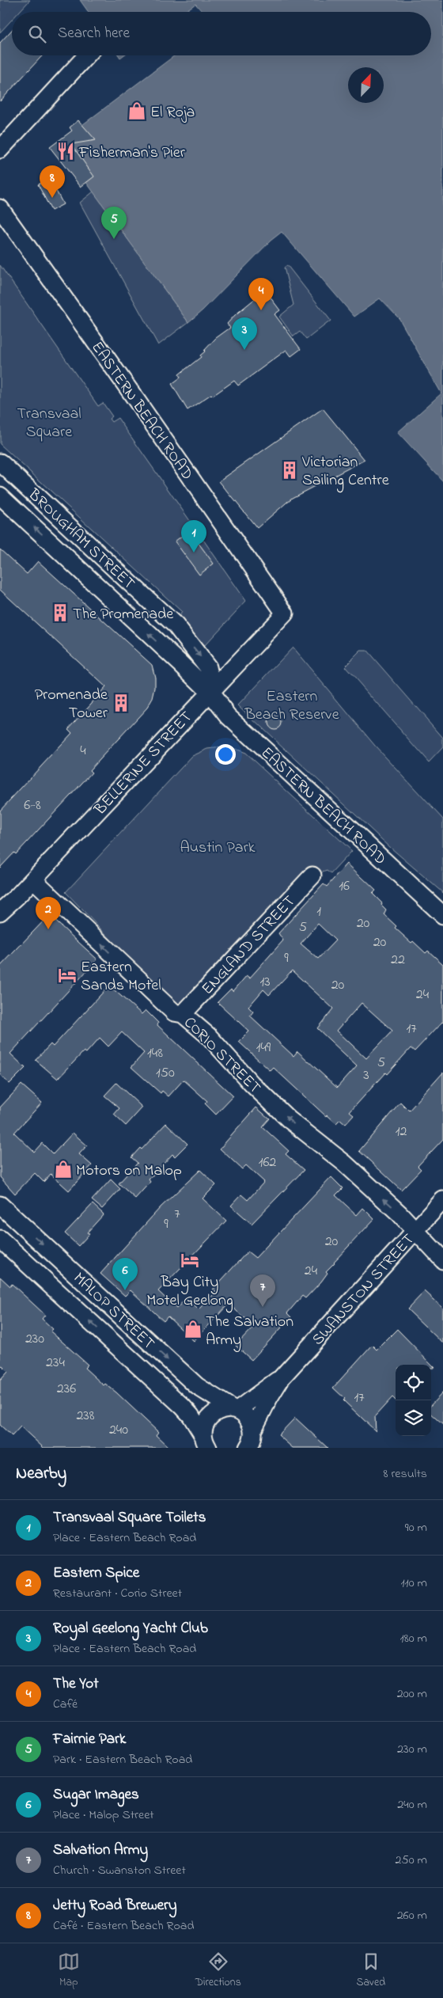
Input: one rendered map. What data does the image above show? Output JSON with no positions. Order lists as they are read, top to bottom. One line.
{"streets":{"street":["EASTERN BEACH ROAD","BROUGHAM STREET","BELLERINE STREET","ENGLAND STREET","CORIO STREET","SWANSTON STREET","MALOP STREET"]},"crossings":[["EASTERN BEACH ROAD","BROUGHAM STREET"],["EASTERN BEACH ROAD","BELLERINE STREET"],["BROUGHAM STREET","BELLERINE STREET"],["BELLERINE STREET","CORIO STREET"],["ENGLAND STREET","CORIO STREET"],["CORIO STREET","SWANSTON STREET"],["SWANSTON STREET","MALOP STREET"]],"one_way":["CORIO STREET"],"parks":["Transvaal Square","Eastern Beach Reserve","Austin Park"],"places":{"shop":["El Roja","Motors on Malop","The Salvation Army"],"restaurant":["Fisherman's Pier"],"building":["Victorian Sailing Centre","The Promenade","Promenade Tower"],"hotel":["Eastern Sands Motel","Bay City Motel Geelong"]},"house_numbers":["4","6-8","16","1","20","5","20","9","22","13","20","24","17","149","148","5","150","3","12","162","7","9","20","24","230","234","236","17","238","240"],"north":"top right","page":{"search":"Search here","pins":["8","5","4","3","1","2","6","7"],"heading":["Nearby","8 results"],"list":[{"mark":"1","name":"Transvaal Square Toilets","note":"Place · Eastern Beach Road","value":"90 m"},{"mark":"2","name":"Eastern Spice","note":"Restaurant · Corio Street","value":"110 m"},{"mark":"3","name":"Royal Geelong Yacht Club","note":"Place · Eastern Beach Road","value":"180 m"},{"mark":"4","name":"The Yot","note":"Café","value":"200 m"},{"mark":"5","name":"Fairnie Park","note":"Park · Eastern Beach Road","value":"230 m"},{"mark":"6","name":"Sugar Images","note":"Place · Malop Street","value":"240 m"},{"mark":"7","name":"Salvation Army","note":"Church · Swanston Street","value":"250 m"},{"mark":"8","name":"Jetty Road Brewery","note":"Café · Eastern Beach Road","value":"260 m"}],"nav":["Map","Directions","Saved"]}}
